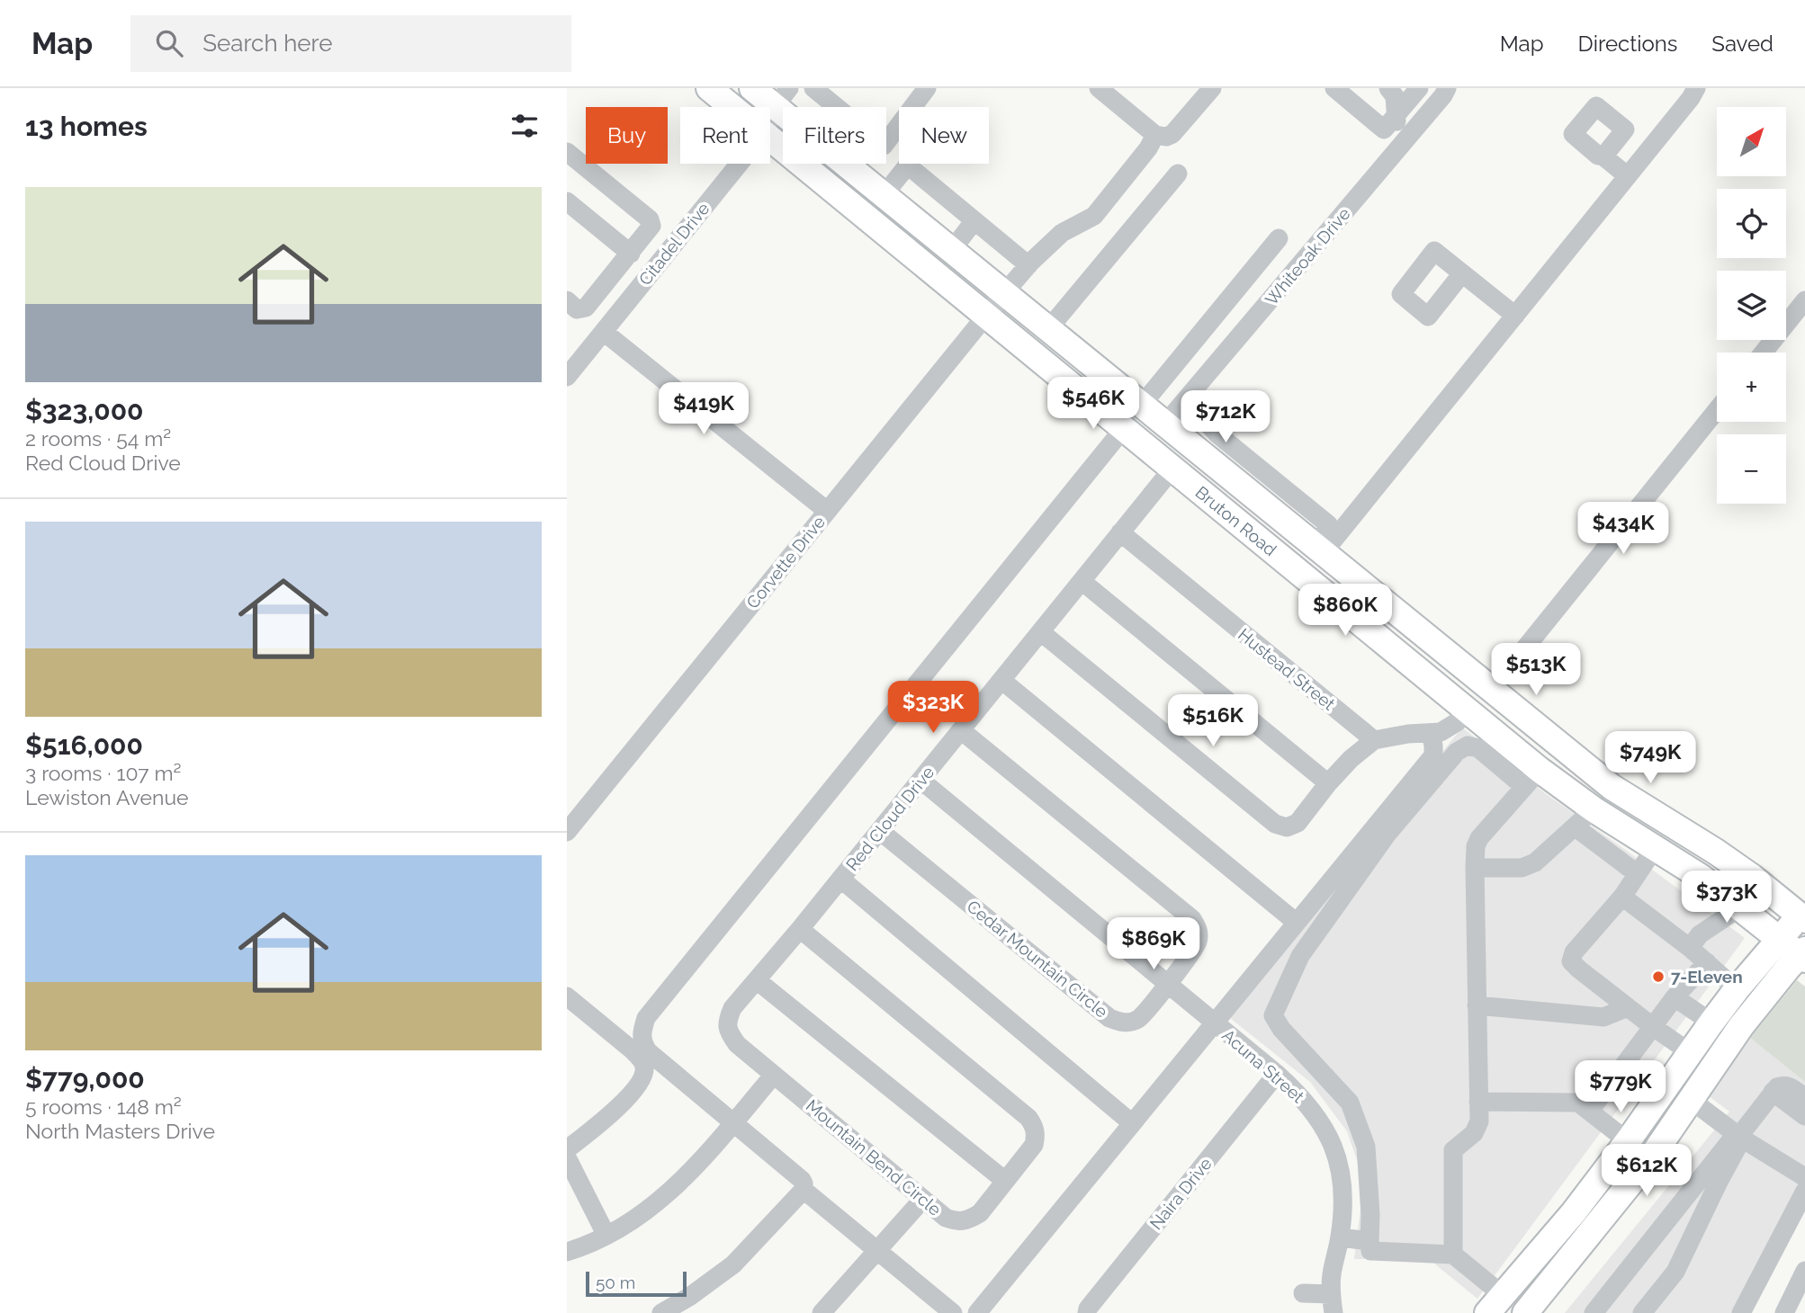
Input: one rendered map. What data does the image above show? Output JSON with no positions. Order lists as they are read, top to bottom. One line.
{"streets":{"main road":["Bruton Road"],"street":["Citadel Drive","Whiteoak Drive","Corvette Drive","Hustead Street","Red Cloud Drive","Cedar Mountain Circle","Acuna Street","Mountain Bend Circle","Naira Drive"]},"crossings":[["Citadel Drive","Bruton Road"],["Whiteoak Drive","Bruton Road"],["Bruton Road","Corvette Drive"],["Bruton Road","Red Cloud Drive"],["Hustead Street","Red Cloud Drive"],["Red Cloud Drive","Cedar Mountain Circle"],["Red Cloud Drive","Acuna Street"],["Red Cloud Drive","Mountain Bend Circle"],["Cedar Mountain Circle","Acuna Street"],["Acuna Street","Naira Drive"]],"places":["7-Eleven"],"scale_bar":"50 m","north":"top right","page":{"header":"Map","search":"Search here","nav":["Map","Directions","Saved"],"heading":"13 homes","map_buttons":["+","−"],"chip":["Buy","Rent","Filters","New"],"list":[{"name":"$323,000","note":"2 rooms · 54 m² · Red Cloud Drive"},{"name":"$516,000","note":"3 rooms · 107 m² · Lewiston Avenue"},{"name":"$779,000","note":"5 rooms · 148 m² · North Masters Drive"}],"price":["$546K","$419K","$712K","$434K","$860K","$513K","$323K","$516K","$749K","$373K","$869K","$779K","$612K"],"scale":"50 m"}}
